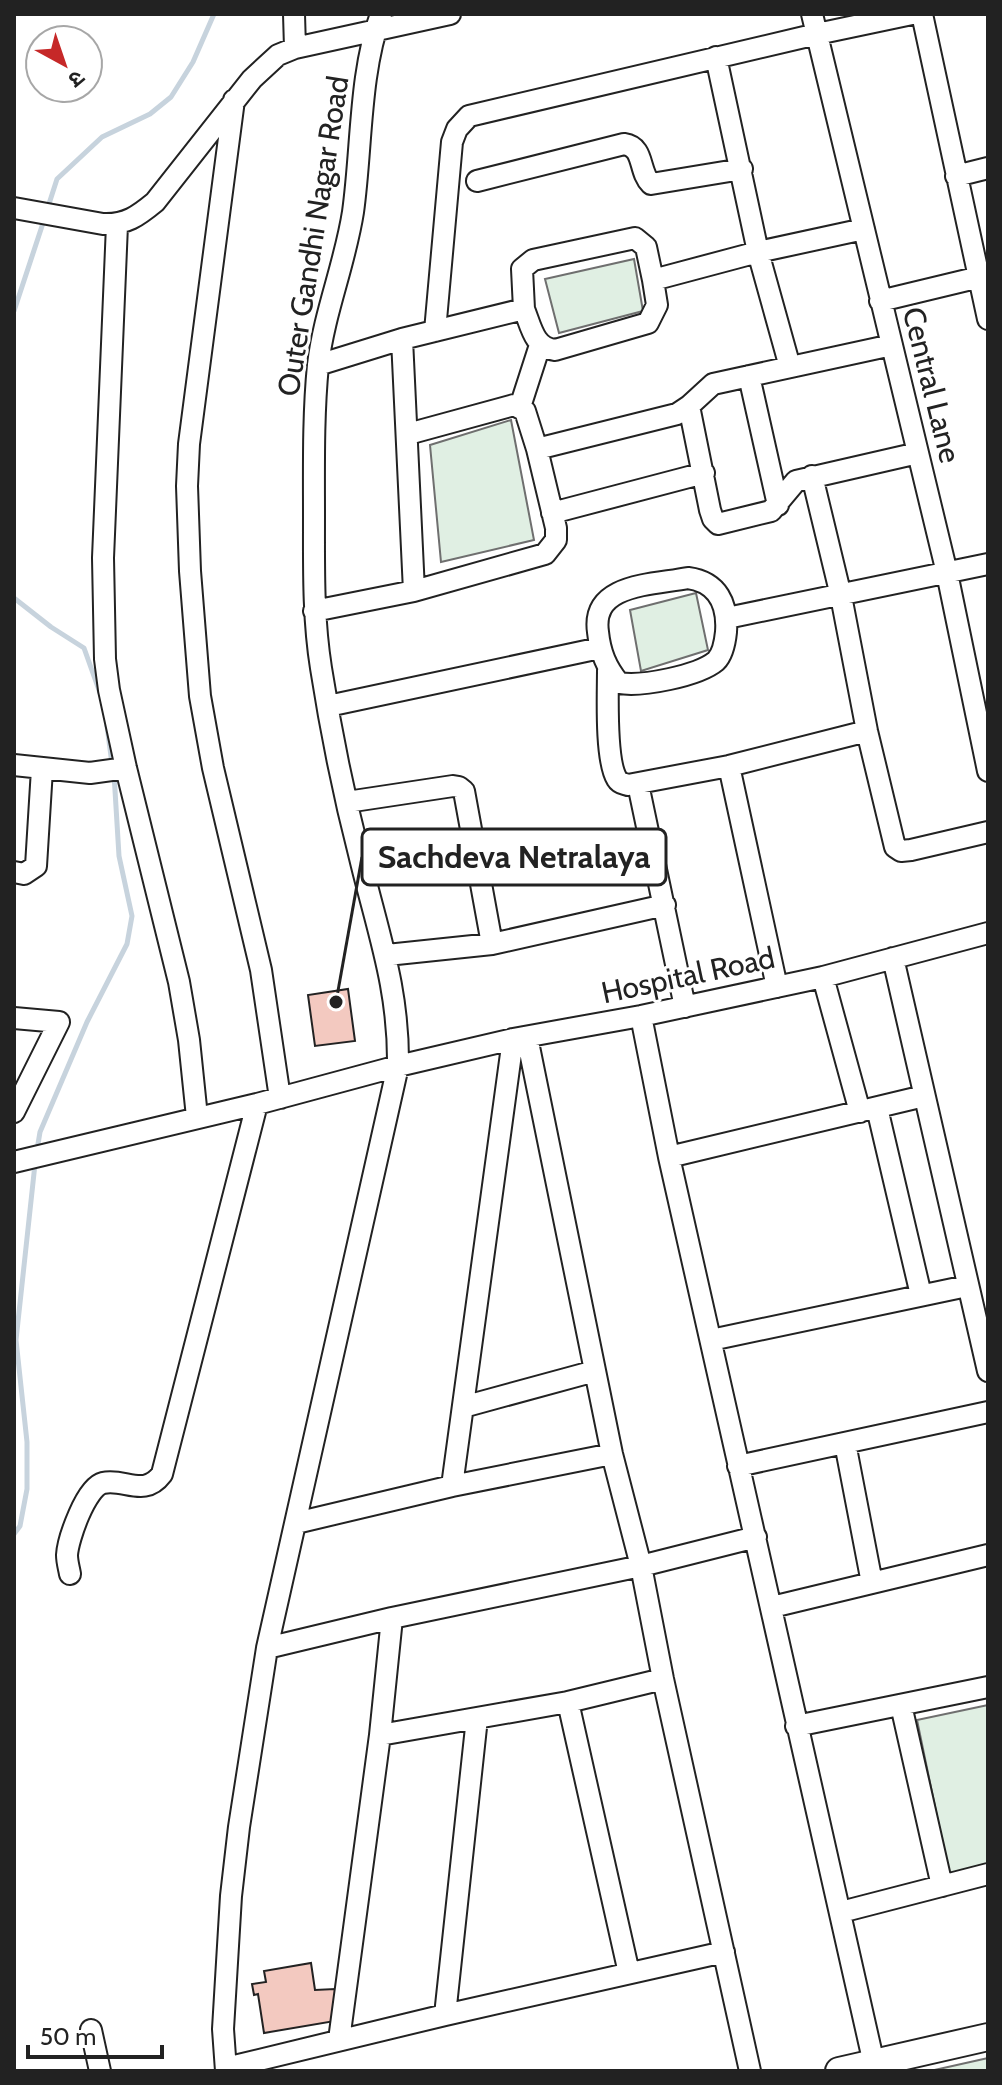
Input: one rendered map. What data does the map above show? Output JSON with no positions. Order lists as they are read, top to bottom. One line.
{"streets":{"street":["Outer Gandhi Nagar Road","Central Lane","Hospital Road"]},"crossings":[["Outer Gandhi Nagar Road","Hospital Road"]],"places":["Sachdeva Netralaya"],"scale_bar":"50 m","north":"bottom right"}
